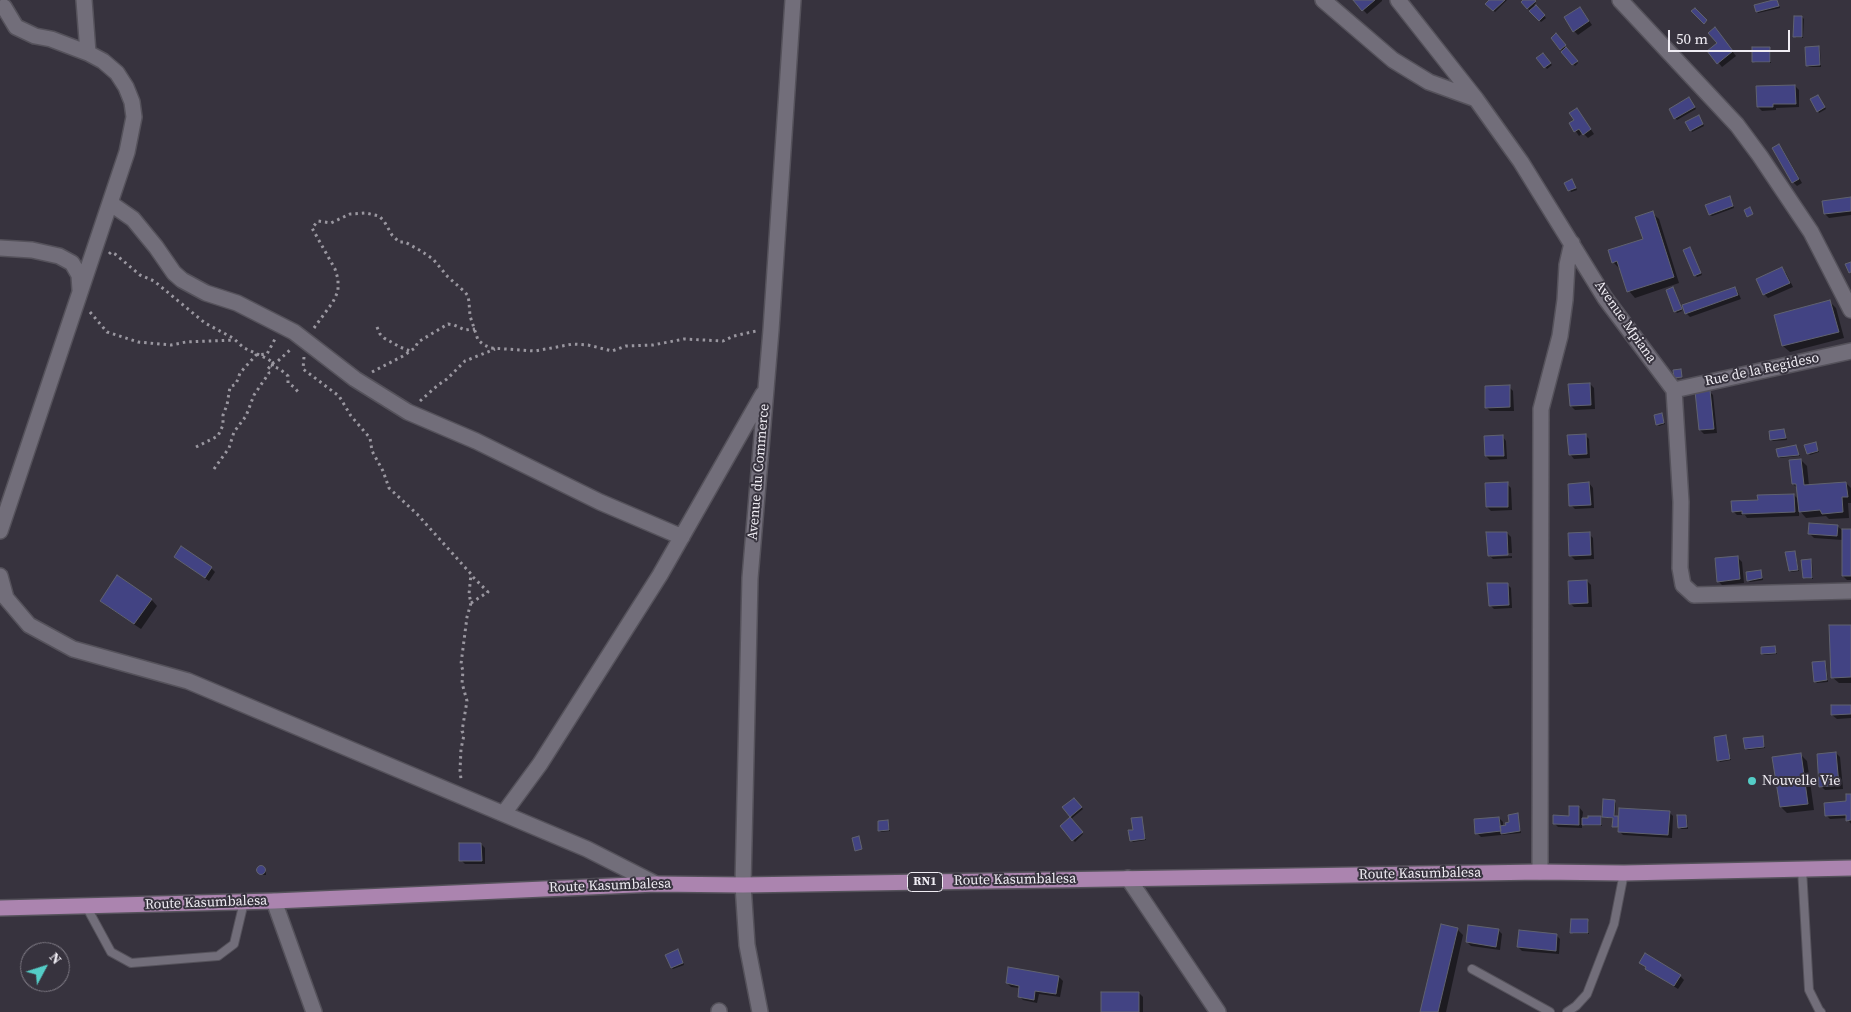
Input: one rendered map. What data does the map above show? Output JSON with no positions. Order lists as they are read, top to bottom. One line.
{"streets":{"highway":["Route Kasumbalesa","RN1"],"street":["Avenue Mpiana","Rue de la Regideso","Avenue du Commerce"]},"crossings":[["Avenue Mpiana","Rue de la Regideso"],["Avenue du Commerce","Route Kasumbalesa"]],"places":["Nouvelle Vie"],"scale_bar":"50 m","north":"top right"}
